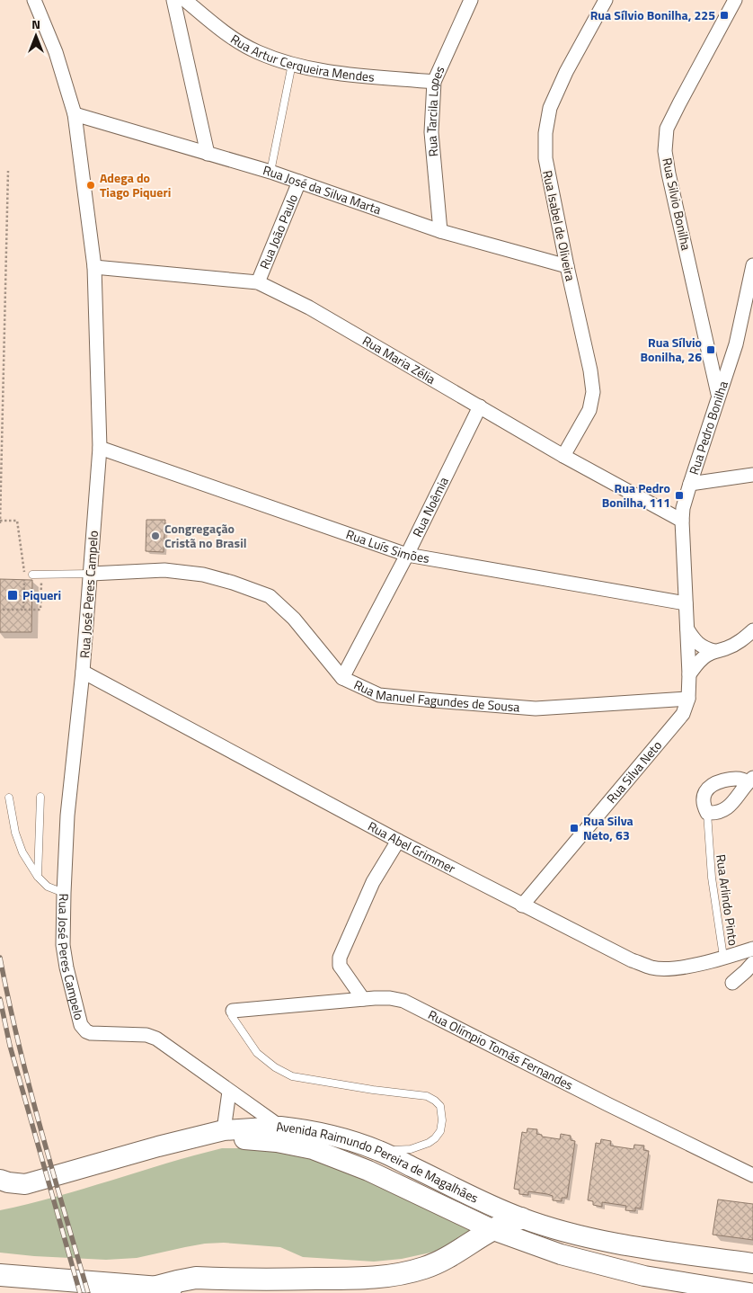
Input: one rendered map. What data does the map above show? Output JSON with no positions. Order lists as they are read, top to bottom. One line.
{"streets":{"main road":["Avenida Raimundo Pereira de Magalhães"],"street":["Rua Artur Cerqueira Mendes","Rua Tarcila Lopes","Rua José da Silva Marta","Rua Silvio Bonilha","Rua Isabel de Oliveira","Rua João Paulo","Rua Maria Zélia","Rua Pedro Bonilha","Rua Noêmia","Rua Luís Simões","Rua José Peres Campelo","Rua Manuel Fagundes de Sousa","Rua Silva Neto","Rua Abel Grimmer","Rua Olímpio Tomás Fernandes"],"lane":["Rua Arlindo Pinto"]},"crossings":[["Rua Artur Cerqueira Mendes","Rua Tarcila Lopes"],["Rua Tarcila Lopes","Rua José da Silva Marta"],["Rua José da Silva Marta","Rua Isabel de Oliveira"],["Rua José da Silva Marta","Rua João Paulo"],["Rua José da Silva Marta","Rua José Peres Campelo"],["Rua Silvio Bonilha","Rua Pedro Bonilha"],["Rua Isabel de Oliveira","Rua Maria Zélia"],["Rua João Paulo","Rua Maria Zélia"],["Rua Maria Zélia","Rua Pedro Bonilha"],["Rua Maria Zélia","Rua Noêmia"],["Rua Maria Zélia","Rua José Peres Campelo"],["Rua Pedro Bonilha","Rua Luís Simões"],["Rua Pedro Bonilha","Rua Manuel Fagundes de Sousa"],["Rua Pedro Bonilha","Rua Silva Neto"],["Rua Noêmia","Rua Luís Simões"],["Rua Noêmia","Rua Manuel Fagundes de Sousa"],["Rua Luís Simões","Rua José Peres Campelo"],["Rua José Peres Campelo","Rua Manuel Fagundes de Sousa"],["Rua José Peres Campelo","Rua Abel Grimmer"],["Rua José Peres Campelo","Avenida Raimundo Pereira de Magalhães"],["Rua Manuel Fagundes de Sousa","Rua Silva Neto"],["Rua Silva Neto","Rua Abel Grimmer"],["Rua Abel Grimmer","Rua Arlindo Pinto"]],"places":{"transit":["Rua Sílvio Bonilha, 225","Rua Sílvio Bonilha, 26","Rua Pedro Bonilha, 111","Piqueri","Rua Silva Neto, 63"],"other":["Adega do Tiago Piqueri","Congregação Cristã no Brasil"]},"north":"top"}
